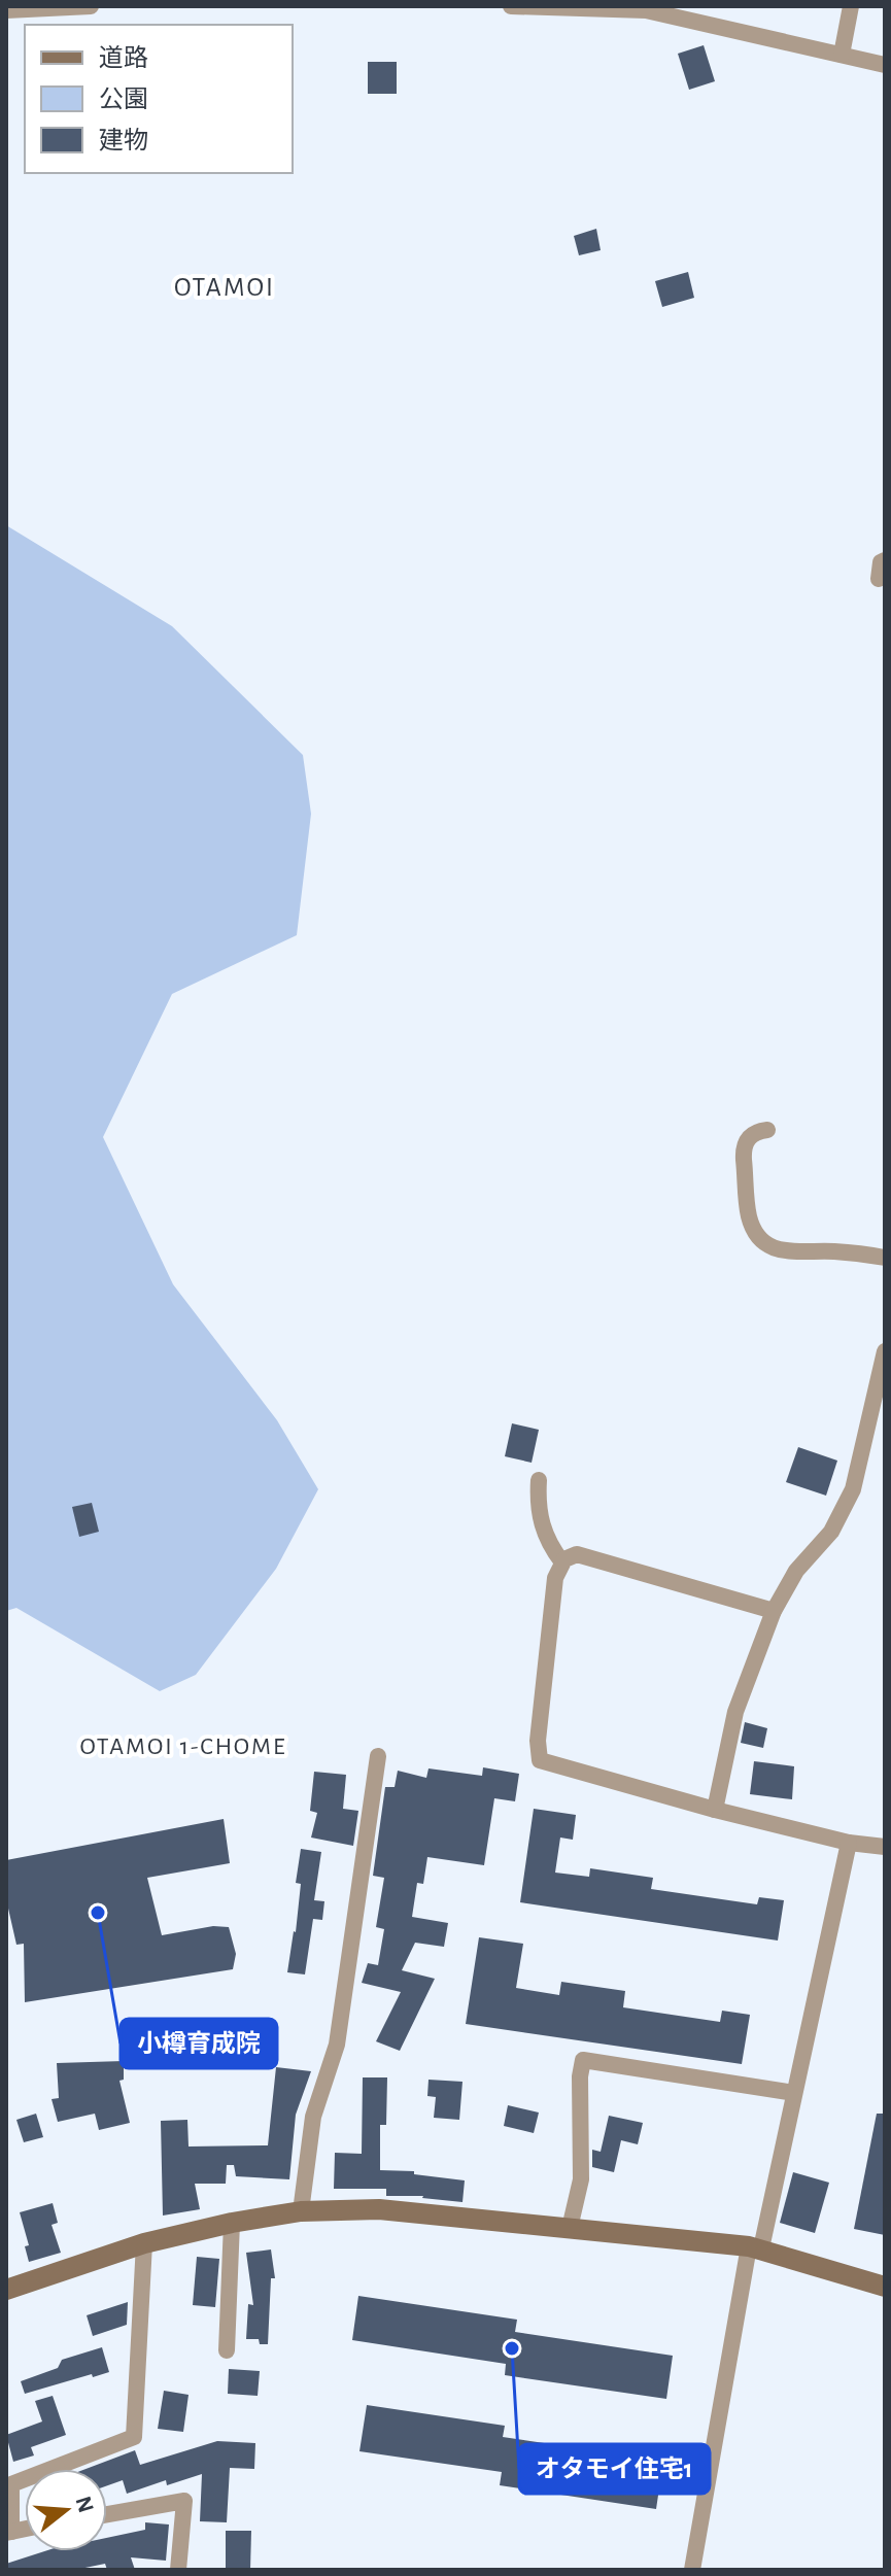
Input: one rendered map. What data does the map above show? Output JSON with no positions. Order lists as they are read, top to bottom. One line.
{"districts":["OTAMOI","OTAMOI 1-CHOME"],"places":["小樽育成院","オタモイ住宅1"],"legend":["道路","公園","建物"],"north":"right"}
